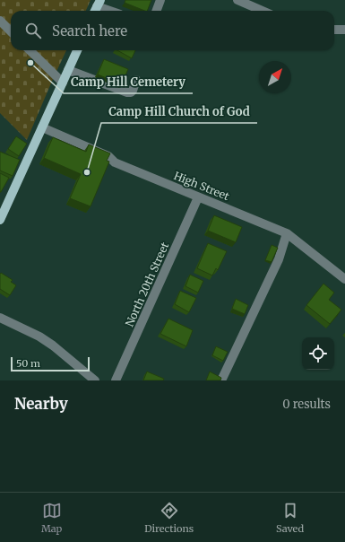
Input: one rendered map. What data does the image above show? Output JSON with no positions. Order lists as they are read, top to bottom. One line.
{"streets":{"street":["High Street","North 20th Street"]},"crossings":[["High Street","North 20th Street"]],"places":["Camp Hill Cemetery","Camp Hill Church of God"],"scale_bar":"50 m","north":"top right","page":{"search":"Search here","scale":"50 m","heading":["Nearby","0 results"],"nav":["Map","Directions","Saved"]}}
